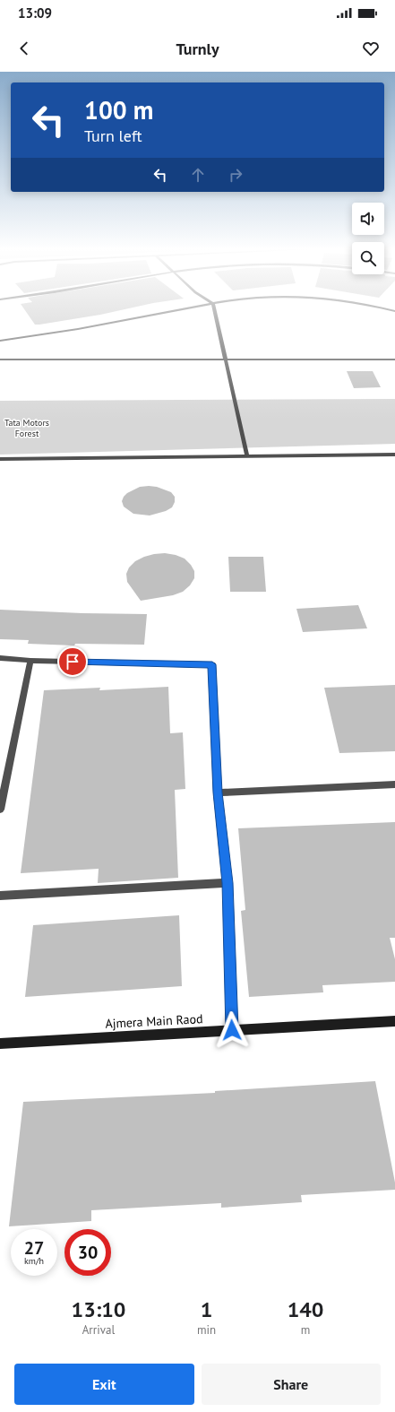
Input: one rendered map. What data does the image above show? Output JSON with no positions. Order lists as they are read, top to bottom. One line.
{"streets":{"street":["Ajmera Main Raod"]},"parks":["Tata Motors Forest"],"page":{"status":"13:09","header":"Turnly","turn":["100 m","Turn left"],"speed":"27 km/h","limit":"30","eta":["13:10","Arrival","1","min","140","m"],"buttons":["Exit","Share"]}}
